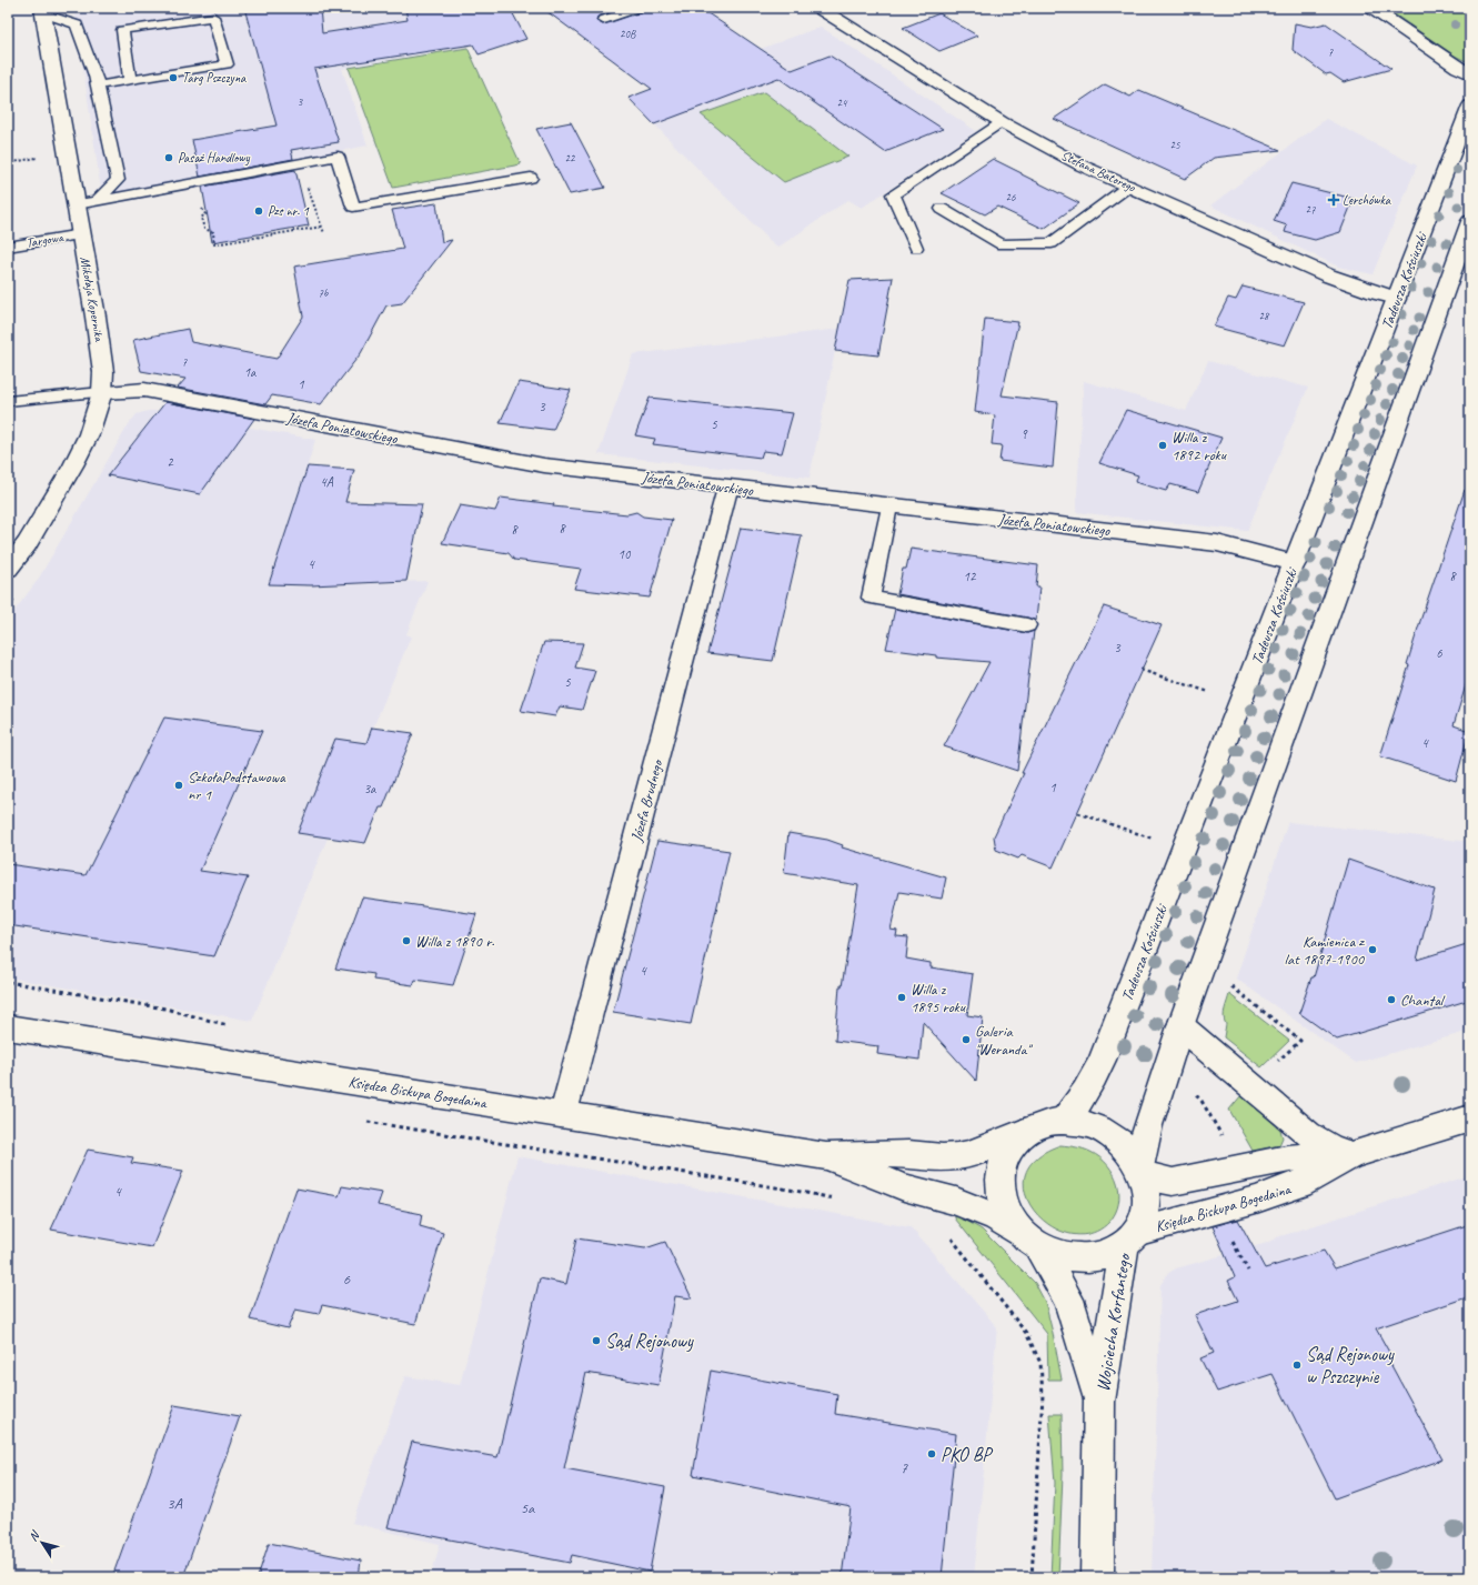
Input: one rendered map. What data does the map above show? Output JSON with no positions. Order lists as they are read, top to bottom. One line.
{"streets":{"street":["Stefana Batorego","Tadeusza Kościuszki","Mikołaja Kopernika","Józefa Poniatowskiego","Józefa Brudnego","Księdza Biskupa Bogedaina","Wojciecha Korfantego"],"lane":["Targowa"]},"crossings":[["Stefana Batorego","Tadeusza Kościuszki"],["Targowa","Mikołaja Kopernika"],["Tadeusza Kościuszki","Józefa Poniatowskiego"],["Tadeusza Kościuszki","Księdza Biskupa Bogedaina"],["Tadeusza Kościuszki","Wojciecha Korfantego"],["Mikołaja Kopernika","Józefa Poniatowskiego"],["Józefa Poniatowskiego","Józefa Brudnego"],["Józefa Brudnego","Księdza Biskupa Bogedaina"],["Księdza Biskupa Bogedaina","Wojciecha Korfantego"]],"places":{"other":["Targ Pszczyna","Pasaż Handlowy","Pzs nr. 1","Willa z 1892 roku","SzkołaPodstawowa nr 1","Willa z 1890 r.","Kamienica z lat 1897-1900","Willa z 1895 roku","Chantal","Galeria \"Weranda\"","Sąd Rejonowy","Sąd Rejonowy w Pszczynie","PKO BP"],"health":["Lerchówka"]},"house_numbers":["20B","7","3","24","25","22","26","27","7b","28","7","1a","1","3","5","9","2","4A","8","8","10","4","12","8","3","6","5","4","1","3a","4","4","6","7","3A","5a"],"north":"top left"}
